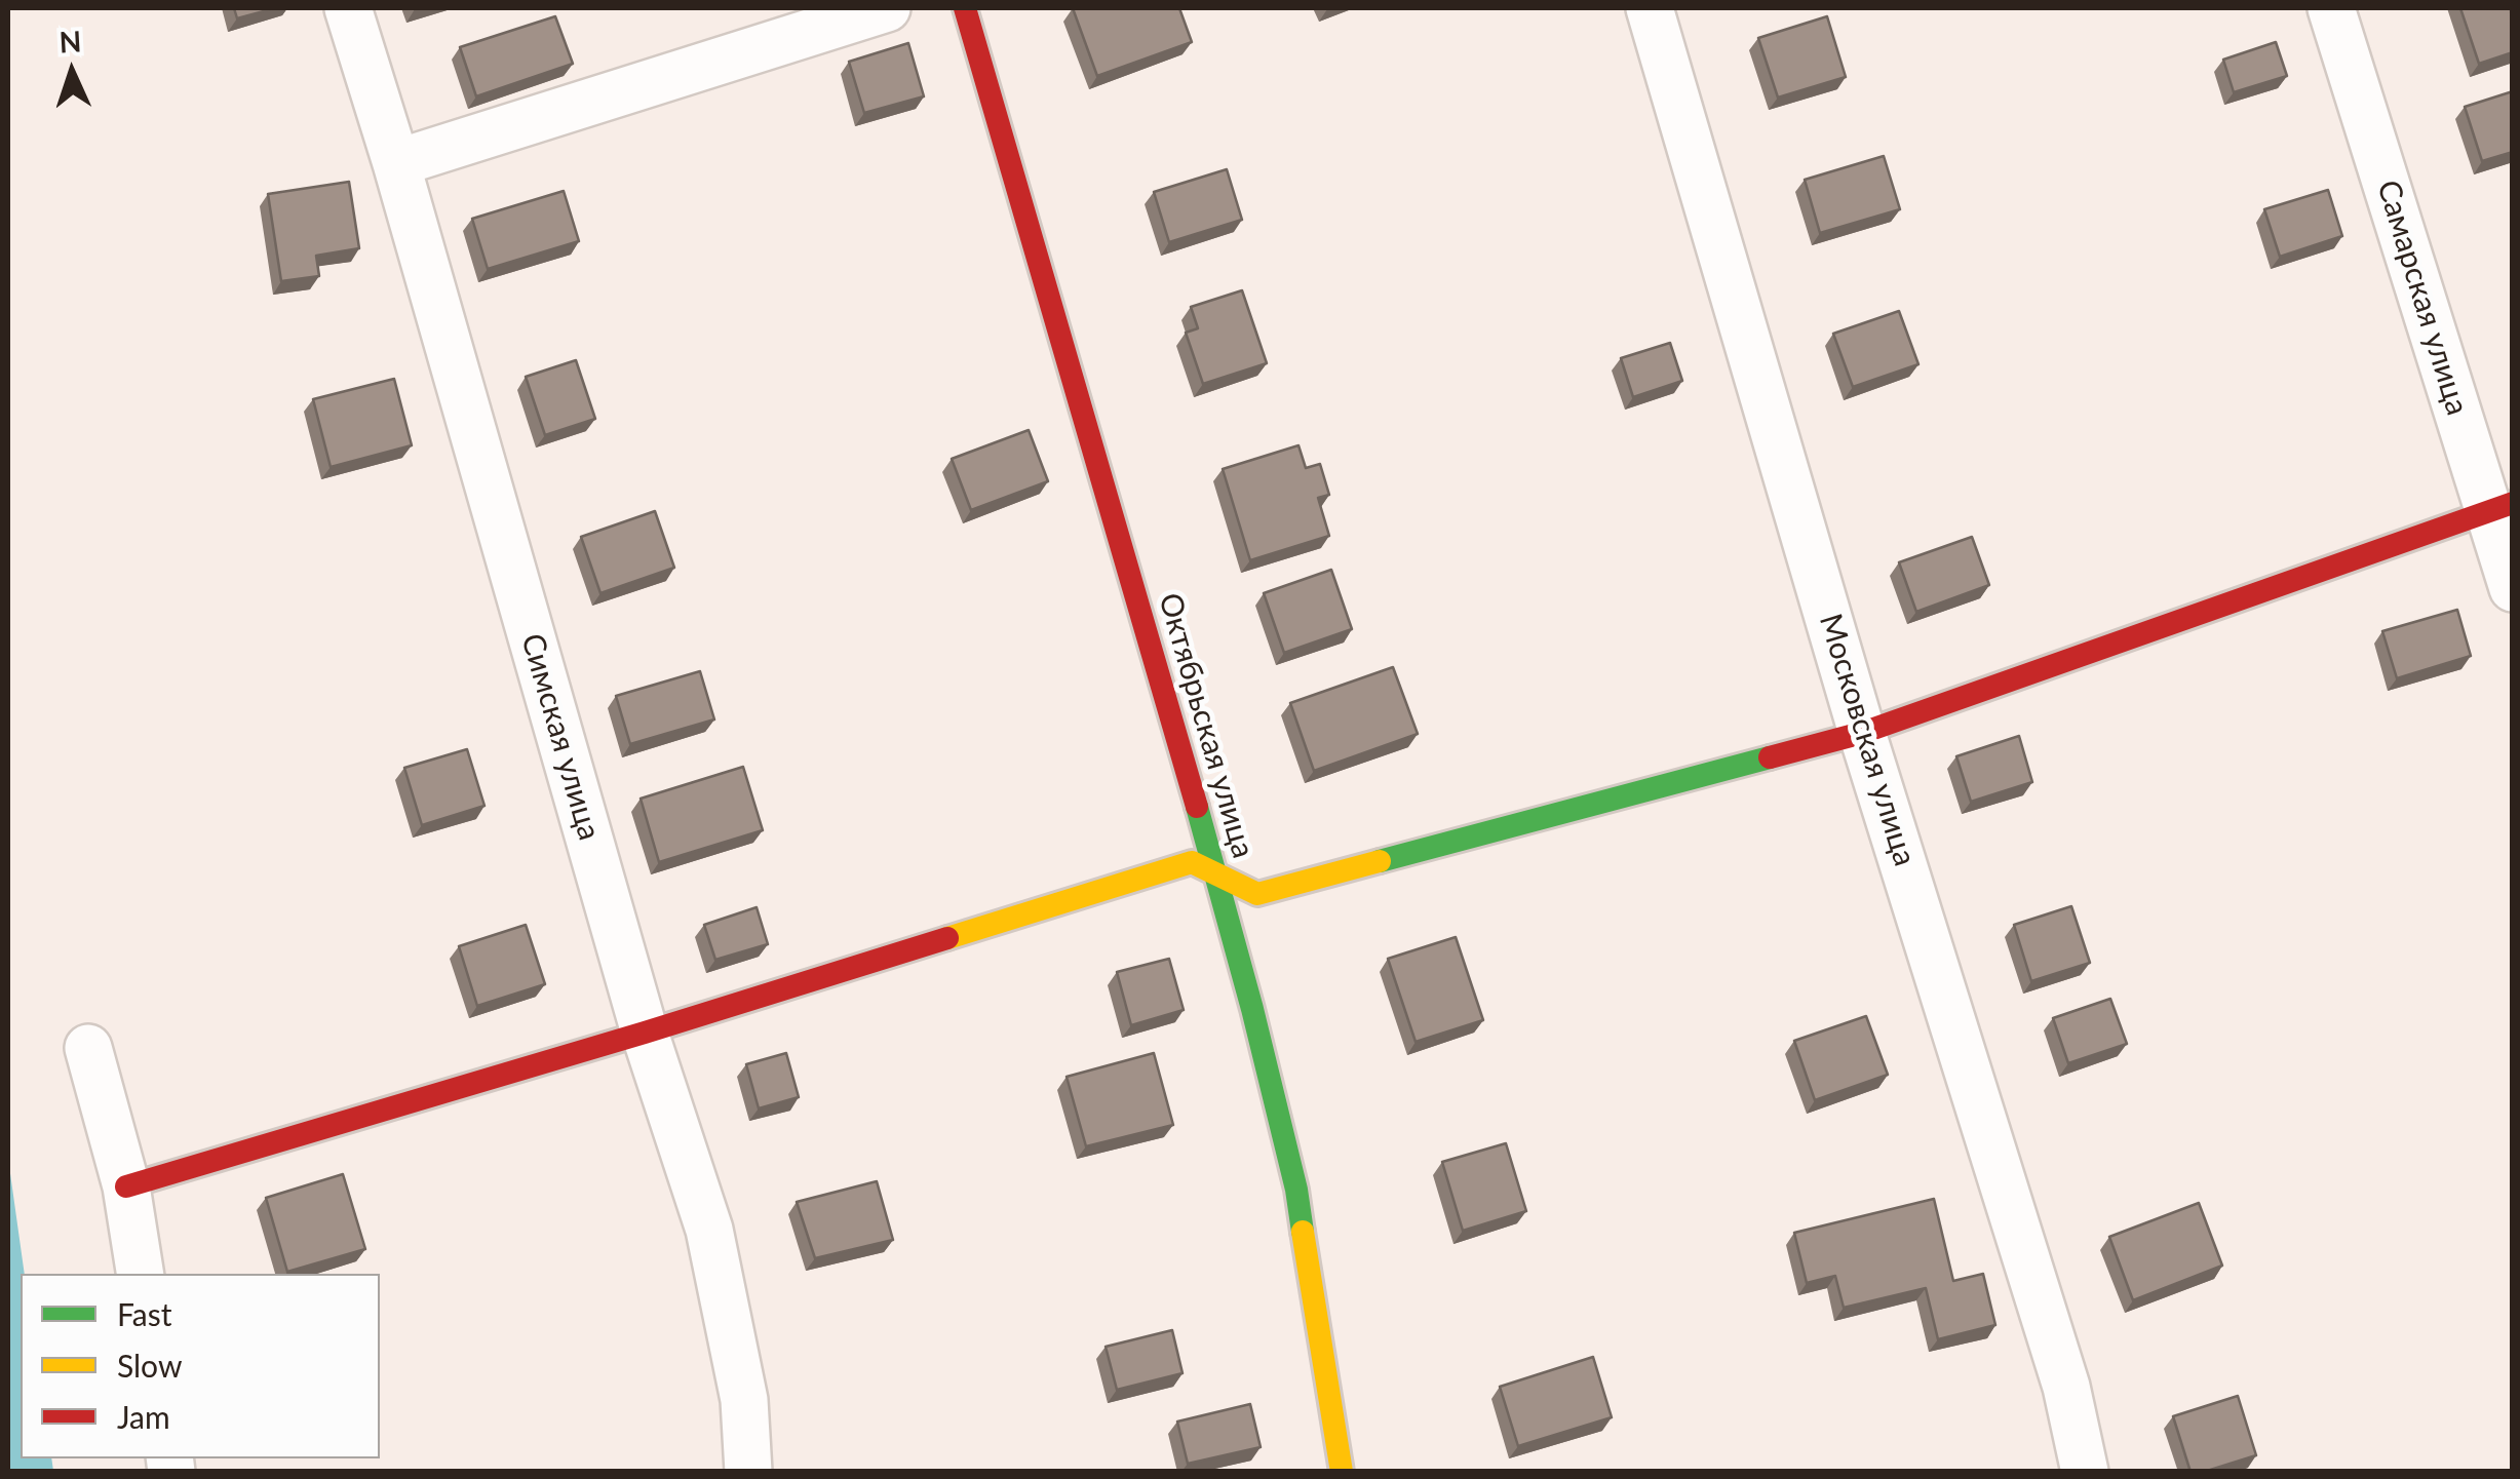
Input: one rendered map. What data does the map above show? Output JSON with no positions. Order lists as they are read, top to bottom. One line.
{"streets":{"street":["Самарская улица","Октябрьская улица","Симская улица","Московская улица"]},"legend":["Fast","Slow","Jam"],"north":"top"}
